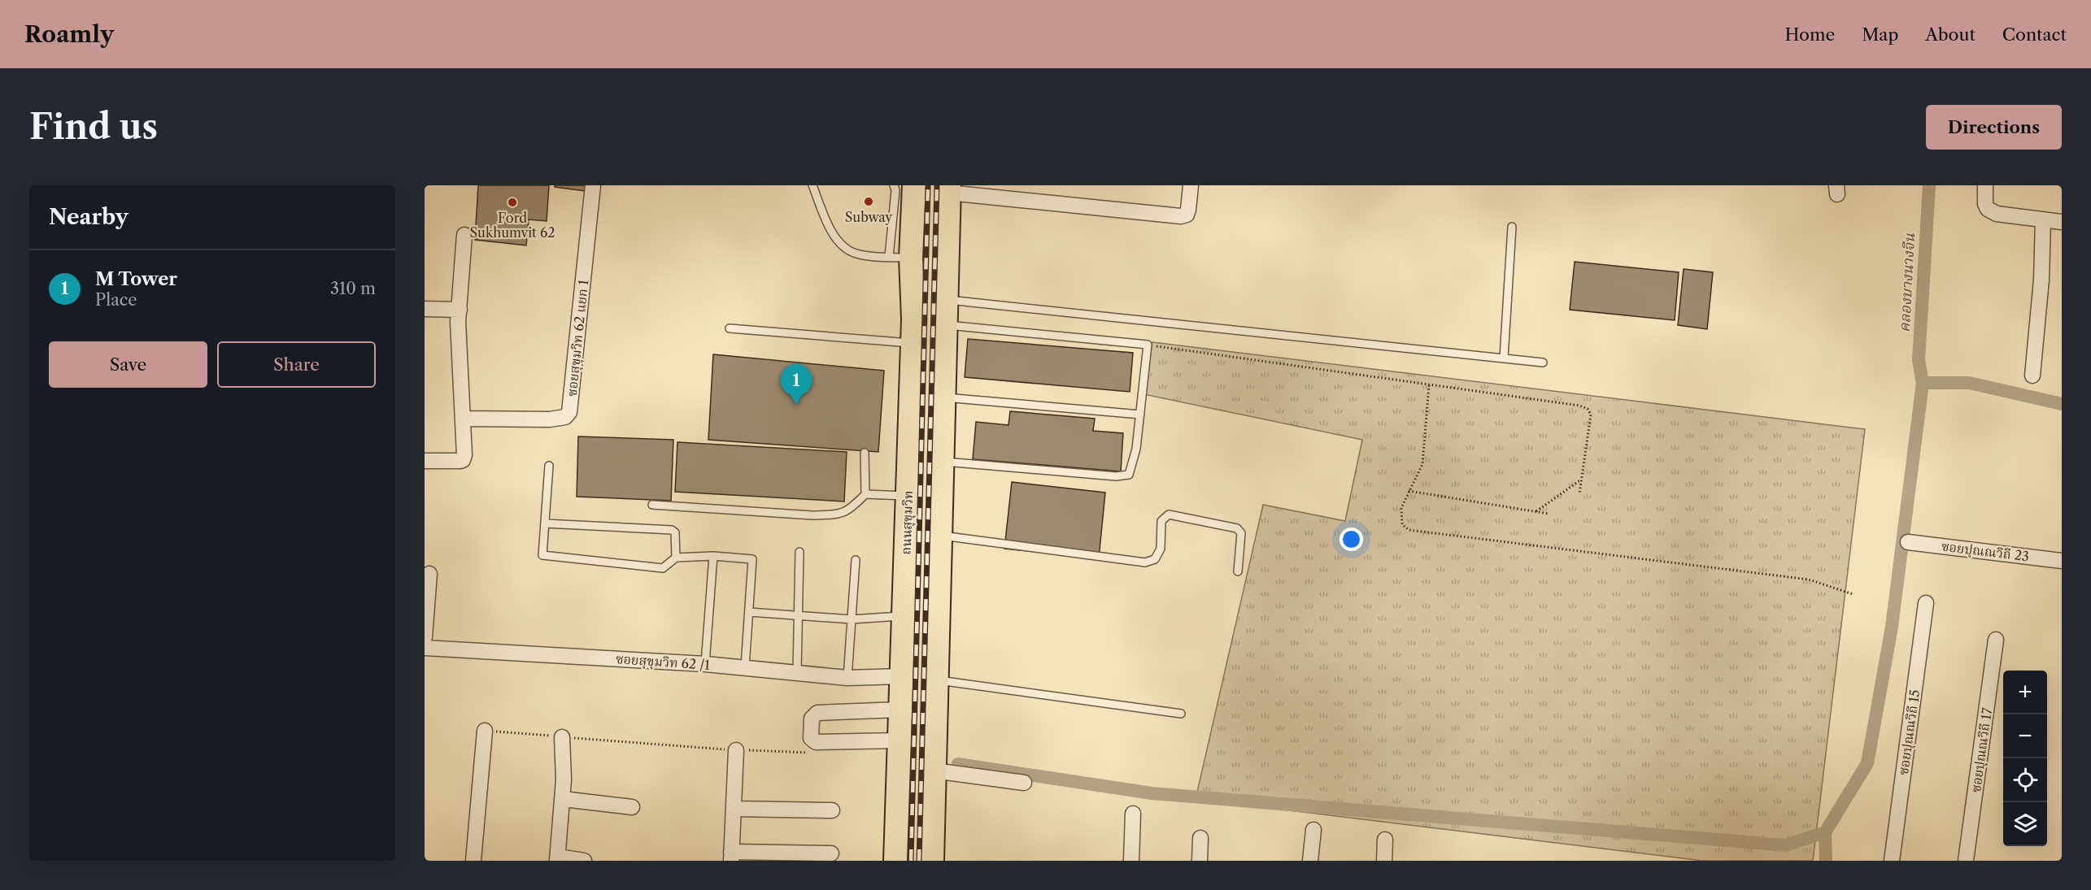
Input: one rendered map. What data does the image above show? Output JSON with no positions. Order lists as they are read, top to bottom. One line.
{"streets":{"main road":["ถนนสุขุมวิท"],"street":["ซอยสุขุมวิท 62 แยก 1","ซอยปุณณวิถี 23","ซอยสุขุมวิท 62 /1","ซอยปุณณวิถี 15","ซอยปุณณวิถี 17"]},"crossings":[["ถนนสุขุมวิท","ซอยสุขุมวิท 62 /1"]],"water":["คลองบางนางจีน"],"places":["Subway","Ford Sukhumvit 62"],"page":{"header":"Roamly","nav":["Home","Map","About","Contact"],"buttons":["Directions",["Save","Share"]],"title":"Find us","heading":"Nearby","list":[{"mark":"1","name":"M Tower","note":"Place","value":"310 m"}],"pins":"1","map_buttons":["+","−"]}}
